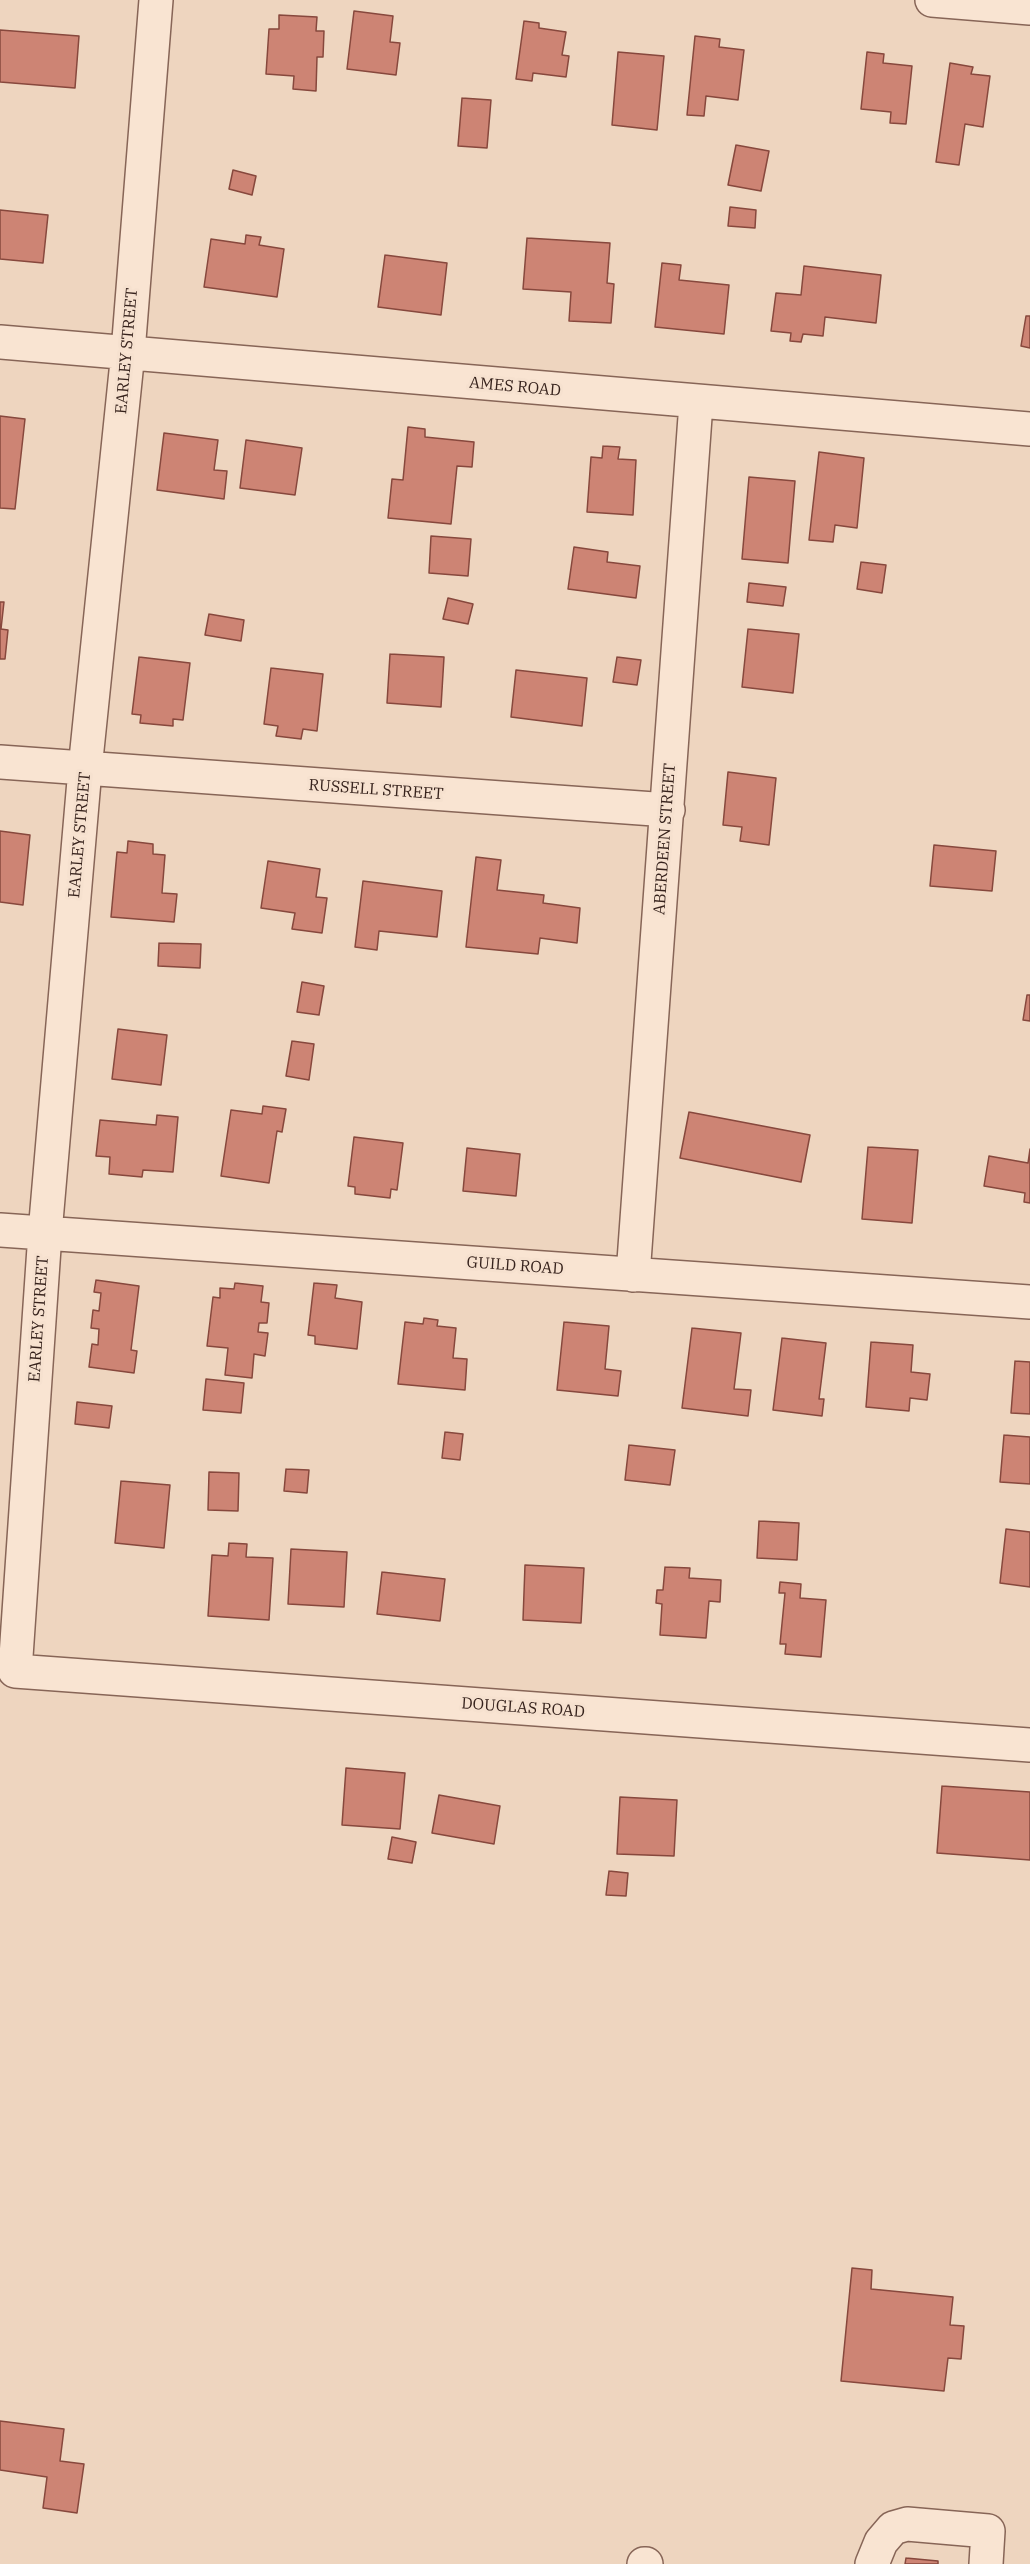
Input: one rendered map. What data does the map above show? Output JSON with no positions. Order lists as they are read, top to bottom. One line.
{"streets":{"street":["EARLEY STREET","AMES ROAD","RUSSELL STREET","ABERDEEN STREET","GUILD ROAD","DOUGLAS ROAD"]},"crossings":[["EARLEY STREET","AMES ROAD"],["EARLEY STREET","RUSSELL STREET"],["EARLEY STREET","GUILD ROAD"],["EARLEY STREET","DOUGLAS ROAD"],["AMES ROAD","ABERDEEN STREET"],["RUSSELL STREET","ABERDEEN STREET"],["ABERDEEN STREET","GUILD ROAD"]]}
